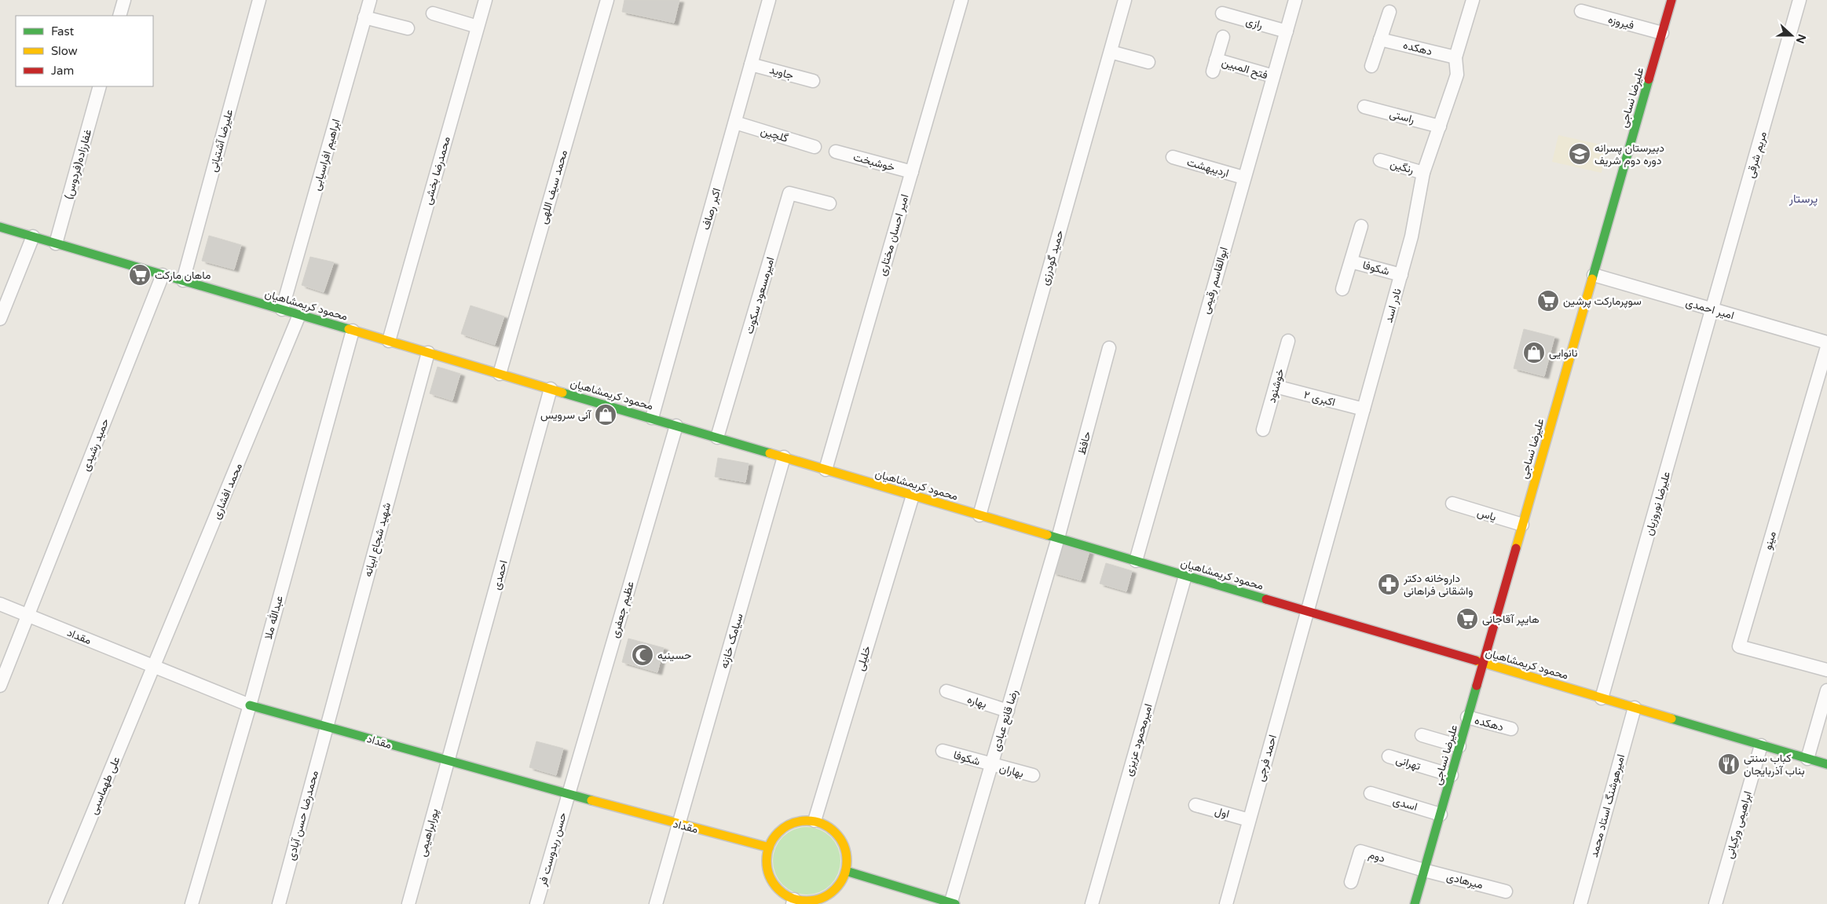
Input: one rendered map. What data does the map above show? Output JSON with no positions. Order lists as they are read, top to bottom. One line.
{"streets":{"street":["فیروزه","رازی","دهکده","فتح المبین","جاوید","علیرضا نساجی","راستی","گلچین","علیرضا آشتیانی","ابراهیم افراسیابی","مریم شرقی","خوشبخت","غفارزاده(فردوس)","رنگین","اردیبهشت","محمدرضا بخشی","محمد سیف اللهی","اکبر رصاف","امیر احسان مختاری","حمید گودرزی","شکوفا","ابوالقاسم رقیمی","امیرمسعود سکوت","محمود کریمشاهیان","نادر اسد","امیر احمدی","خوشنود","اکبری ۲","حافظ","حمید رشیدی","محمد افشاری","علیرضا نوروزیان","یاس","شهید شجاع ابیانه","مینو","احمدی","عظیم جعفری","عبدالله ملا","مقداد","سیامک خازنه","خلیلی","بهاره","رضا قانع عبادی","امیرمحمود عزیزی","احمد فرجی","تهرانی","بهاران","علی طهماسبی","اسدی","امیرهوشنگ استاد محمد","اول","محمدرضا حسن آبادی","ابراهیمی ورکیانی","پورابراهیمی","حسن ربدوست فر","دوم","میرهادی"]},"crossings":[["فیروزه","علیرضا نساجی"],["رازی","ابوالقاسم رقیمی"],["دهکده","علیرضا نساجی"],["دهکده","نادر اسد"],["فتح المبین","ابوالقاسم رقیمی"],["جاوید","اکبر رصاف"],["علیرضا نساجی","محمود کریمشاهیان"],["علیرضا نساجی","امیر احمدی"],["علیرضا نساجی","یاس"],["علیرضا نساجی","تهرانی"],["علیرضا نساجی","اسدی"],["علیرضا نساجی","دوم"],["علیرضا نساجی","میرهادی"],["راستی","نادر اسد"],["گلچین","اکبر رصاف"],["علیرضا آشتیانی","محمود کریمشاهیان"],["ابراهیم افراسیابی","محمود کریمشاهیان"],["مریم شرقی","امیر احمدی"],["مریم شرقی","علیرضا نوروزیان"],["خوشبخت","امیر احسان مختاری"],["غفارزاده(فردوس)","محمود کریمشاهیان"],["رنگین","نادر اسد"],["اردیبهشت","ابوالقاسم رقیمی"],["محمدرضا بخشی","محمود کریمشاهیان"],["محمد سیف اللهی","محمود کریمشاهیان"],["اکبر رصاف","محمود کریمشاهیان"],["امیر احسان مختاری","محمود کریمشاهیان"],["حمید گودرزی","محمود کریمشاهیان"],["شکوفا","نادر اسد"],["شکوفا","رضا قانع عبادی"],["شکوفا","بهاران"],["ابوالقاسم رقیمی","محمود کریمشاهیان"],["امیرمسعود سکوت","محمود کریمشاهیان"],["محمود کریمشاهیان","نادر اسد"],["محمود کریمشاهیان","حافظ"],["محمود کریمشاهیان","حمید رشیدی"],["محمود کریمشاهیان","محمد افشاری"],["محمود کریمشاهیان","علیرضا نوروزیان"],["محمود کریمشاهیان","شهید شجاع ابیانه"],["محمود کریمشاهیان","احمدی"],["محمود کریمشاهیان","عظیم جعفری"],["محمود کریمشاهیان","عبدالله ملا"],["محمود کریمشاهیان","سیامک خازنه"],["محمود کریمشاهیان","خلیلی"],["محمود کریمشاهیان","رضا قانع عبادی"],["محمود کریمشاهیان","امیرمحمود عزیزی"],["محمود کریمشاهیان","احمد فرجی"],["محمود کریمشاهیان","امیرهوشنگ استاد محمد"],["محمود کریمشاهیان","ابراهیمی ورکیانی"],["نادر اسد","اکبری ۲"],["نادر اسد","احمد فرجی"],["امیر احمدی","علیرضا نوروزیان"],["خوشنود","اکبری ۲"],["حافظ","رضا قانع عبادی"],["حمید رشیدی","مقداد"],["محمد افشاری","مقداد"],["محمد افشاری","علی طهماسبی"],["شهید شجاع ابیانه","مقداد"],["شهید شجاع ابیانه","محمدرضا حسن آبادی"],["احمدی","مقداد"],["احمدی","پورابراهیمی"],["عظیم جعفری","مقداد"],["عظیم جعفری","حسن ربدوست فر"],["عبدالله ملا","مقداد"],["مقداد","سیامک خازنه"],["مقداد","خلیلی"],["مقداد","علی طهماسبی"],["مقداد","محمدرضا حسن آبادی"],["مقداد","پورابراهیمی"],["مقداد","حسن ربدوست فر"],["بهاره","رضا قانع عبادی"],["رضا قانع عبادی","بهاران"],["احمد فرجی","اول"],["دوم","میرهادی"]],"districts":["پرستار"],"places":{"school or university":["دبیرستان پسرانه دوره دوم شریف"],"supermarket":["ماهان مارکت","سوپرمارکت پرشین","هایپر آقاجانی"],"shop":["نانوایی","آنی سرویس"],"pharmacy":["داروخانه دکتر واشقانی فراهانی"],"mosque":["حسینیه"],"restaurant":["کباب سنتی بناب آذربایجان"]},"legend":["Fast","Slow","Jam"],"north":"right"}
